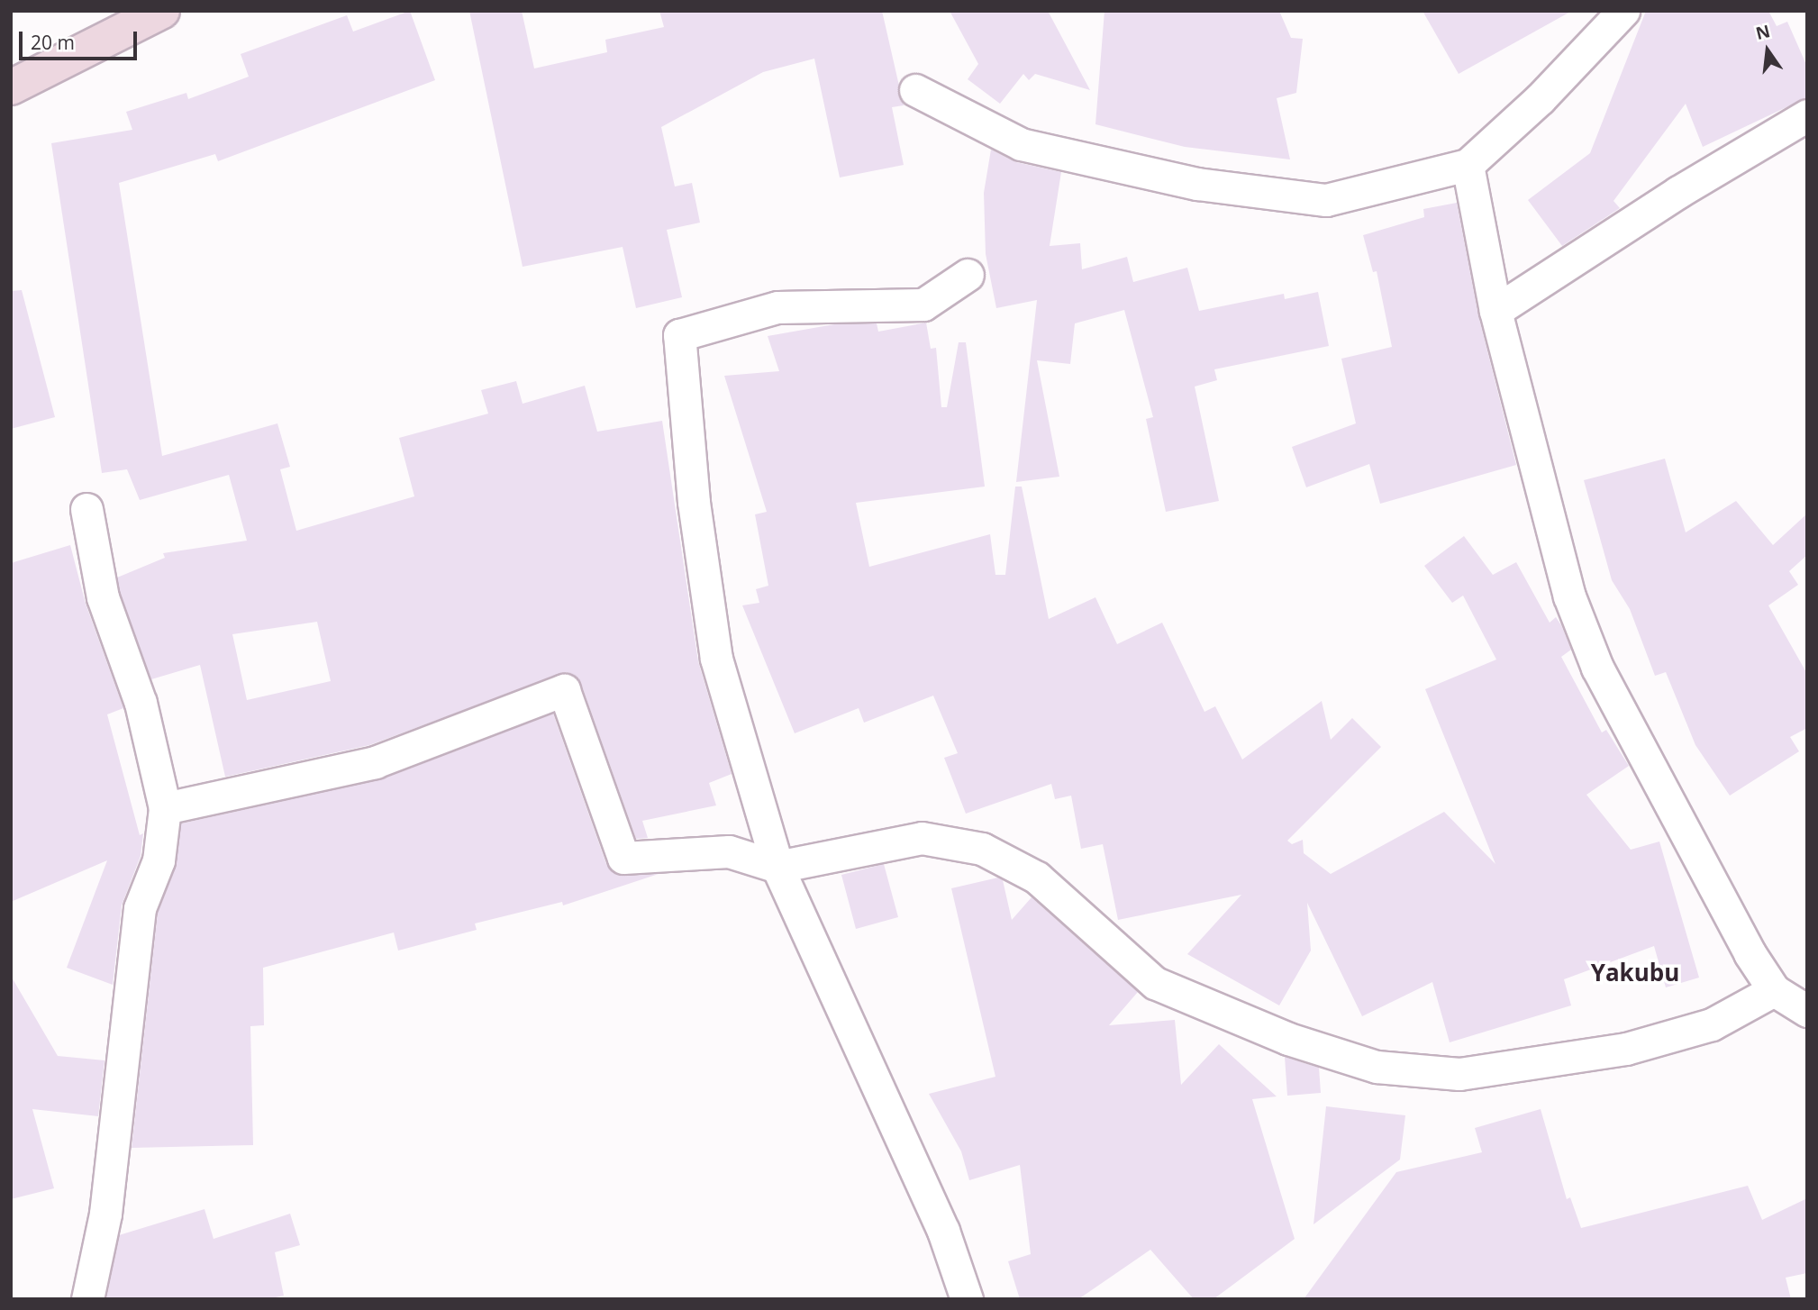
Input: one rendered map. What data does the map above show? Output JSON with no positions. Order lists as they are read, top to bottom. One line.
{"districts":["Yakubu"],"scale_bar":"20 m","north":"top"}
